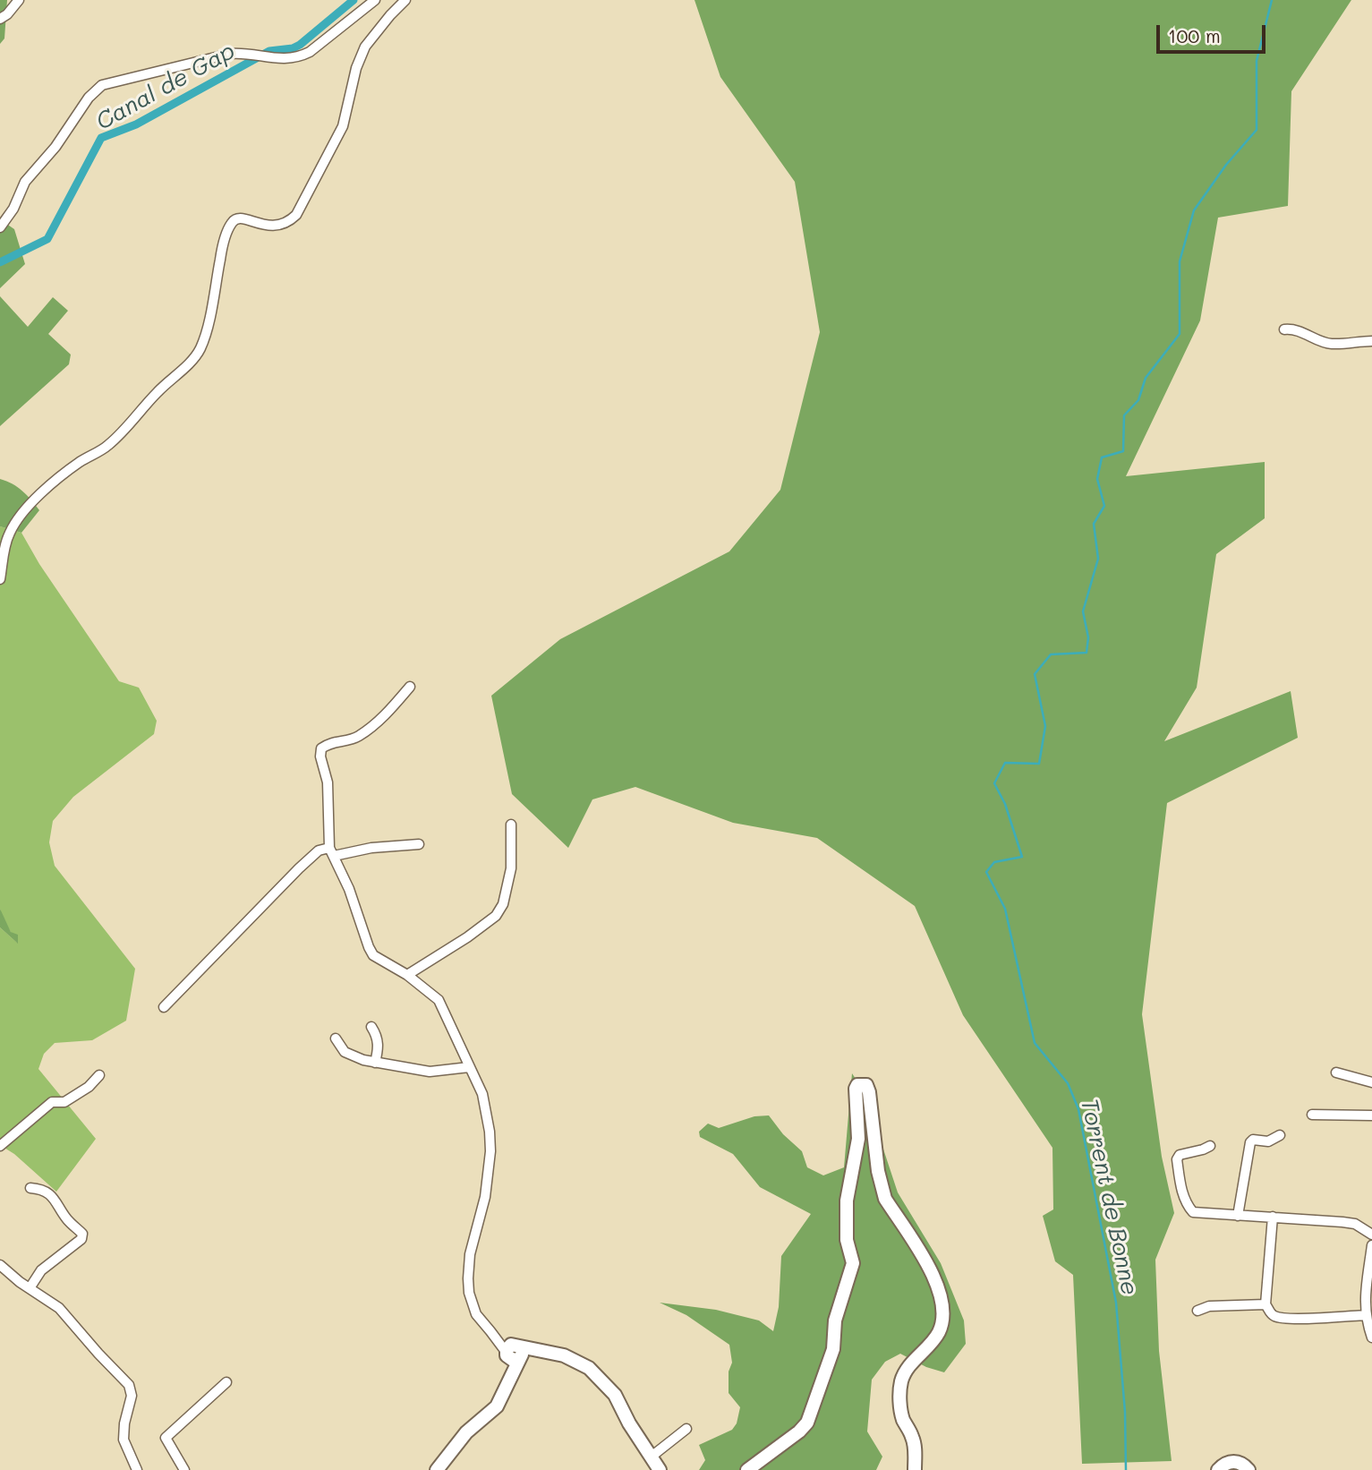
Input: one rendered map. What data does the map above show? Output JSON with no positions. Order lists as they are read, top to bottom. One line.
{"water":["Canal de Gap","Torrent de Bonne"],"scale_bar":"100 m"}
